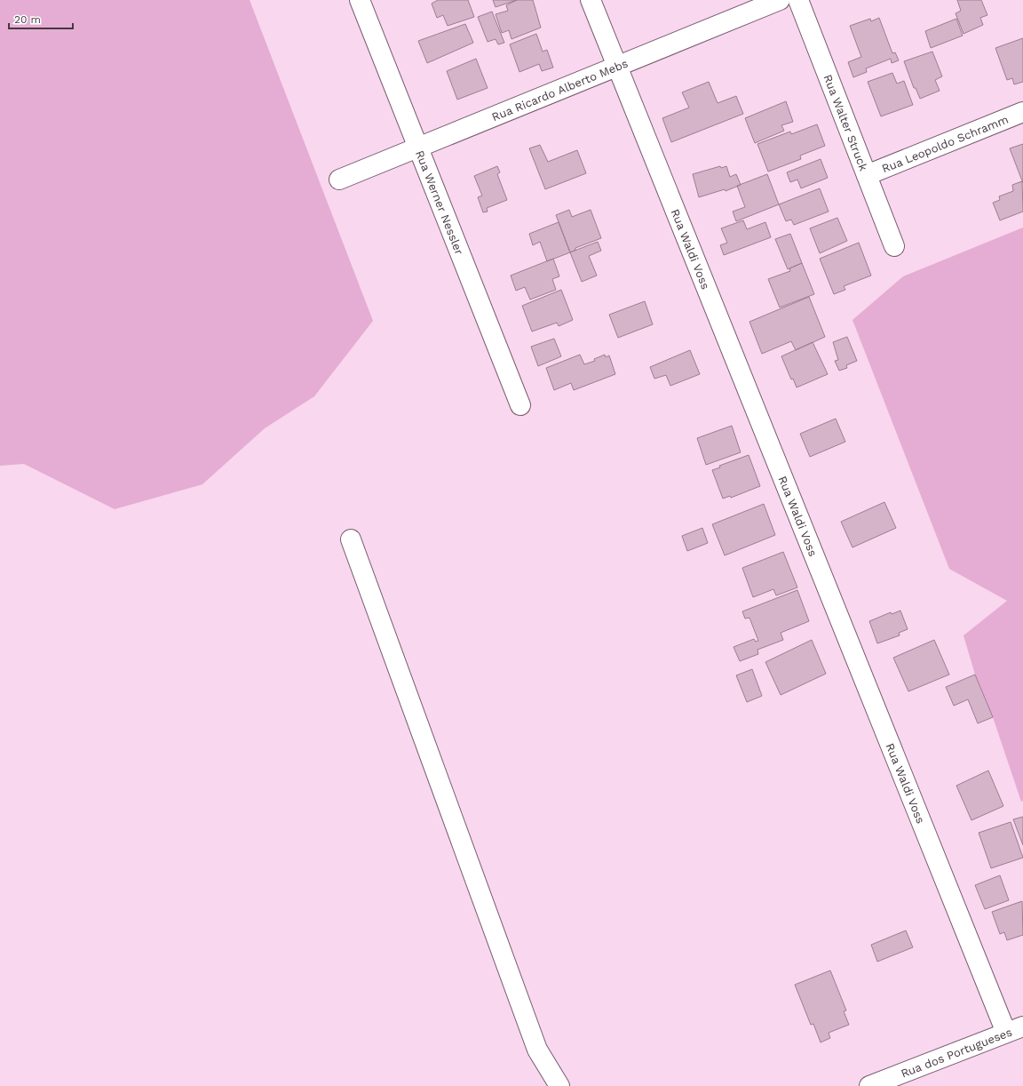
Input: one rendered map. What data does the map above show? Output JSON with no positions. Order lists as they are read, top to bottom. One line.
{"streets":{"street":["Rua Ricardo Alberto Mebs","Rua Walter Struck","Rua Leopoldo Schramm","Rua Werner Nessler","Rua Waldi Voss","Rua dos Portugueses"]},"crossings":[["Rua Ricardo Alberto Mebs","Rua Werner Nessler"],["Rua Ricardo Alberto Mebs","Rua Waldi Voss"],["Rua Walter Struck","Rua Leopoldo Schramm"],["Rua Waldi Voss","Rua dos Portugueses"]],"scale_bar":"20 m"}
